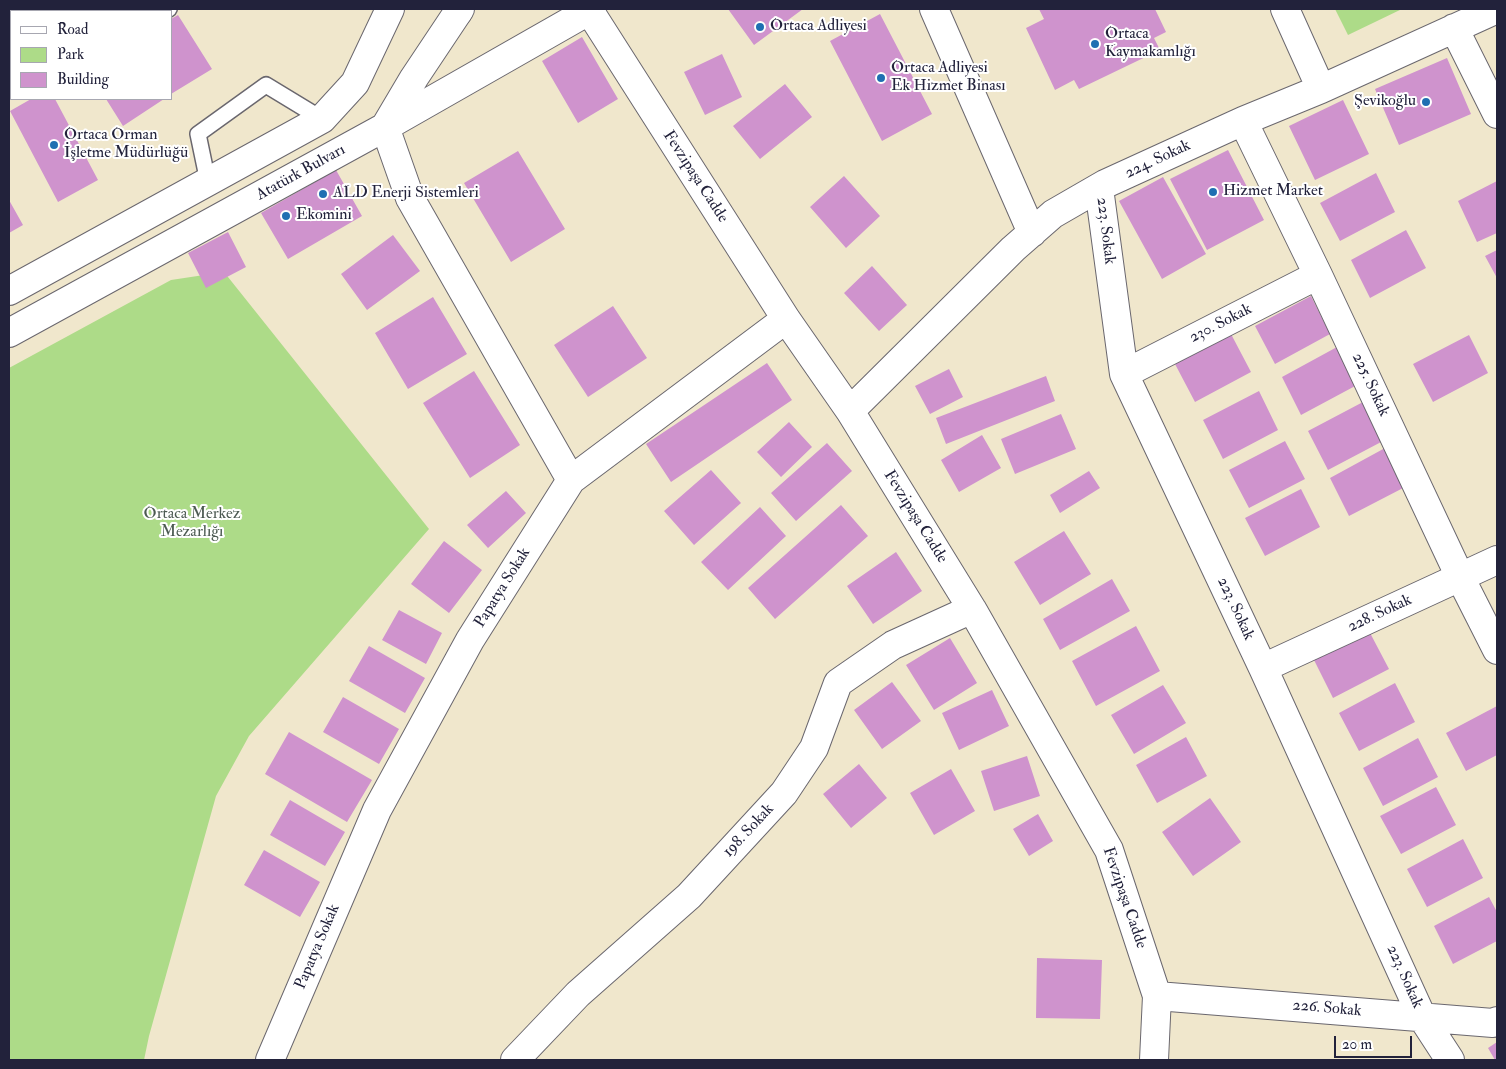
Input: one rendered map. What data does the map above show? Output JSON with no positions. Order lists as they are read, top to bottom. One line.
{"streets":{"street":["224. Sokak","Atatürk Bulvarı","Fevzipaşa Cadde","223. Sokak","230. Sokak","225. Sokak","Papatya Sokak","228. Sokak","198. Sokak","226. Sokak"]},"crossings":[["224. Sokak","Fevzipaşa Cadde"],["224. Sokak","223. Sokak"],["224. Sokak","225. Sokak"],["Atatürk Bulvarı","Fevzipaşa Cadde"],["Fevzipaşa Cadde","198. Sokak"],["Fevzipaşa Cadde","226. Sokak"],["223. Sokak","230. Sokak"],["223. Sokak","228. Sokak"],["223. Sokak","226. Sokak"],["230. Sokak","225. Sokak"],["225. Sokak","228. Sokak"]],"parks":["Ortaca Merkez Mezarlığı"],"places":["Ortaca Adliyesi","Ortaca Kaymakamlığı","Ortaca Adliyesi Ek Hizmet Binası","Şevikoğlu","Ortaca Orman İşletme Müdürlüğü","Hizmet Market","ALD Enerji Sistemleri","Ekomini"],"legend":["Road","Park","Building"],"scale_bar":"20 m"}
